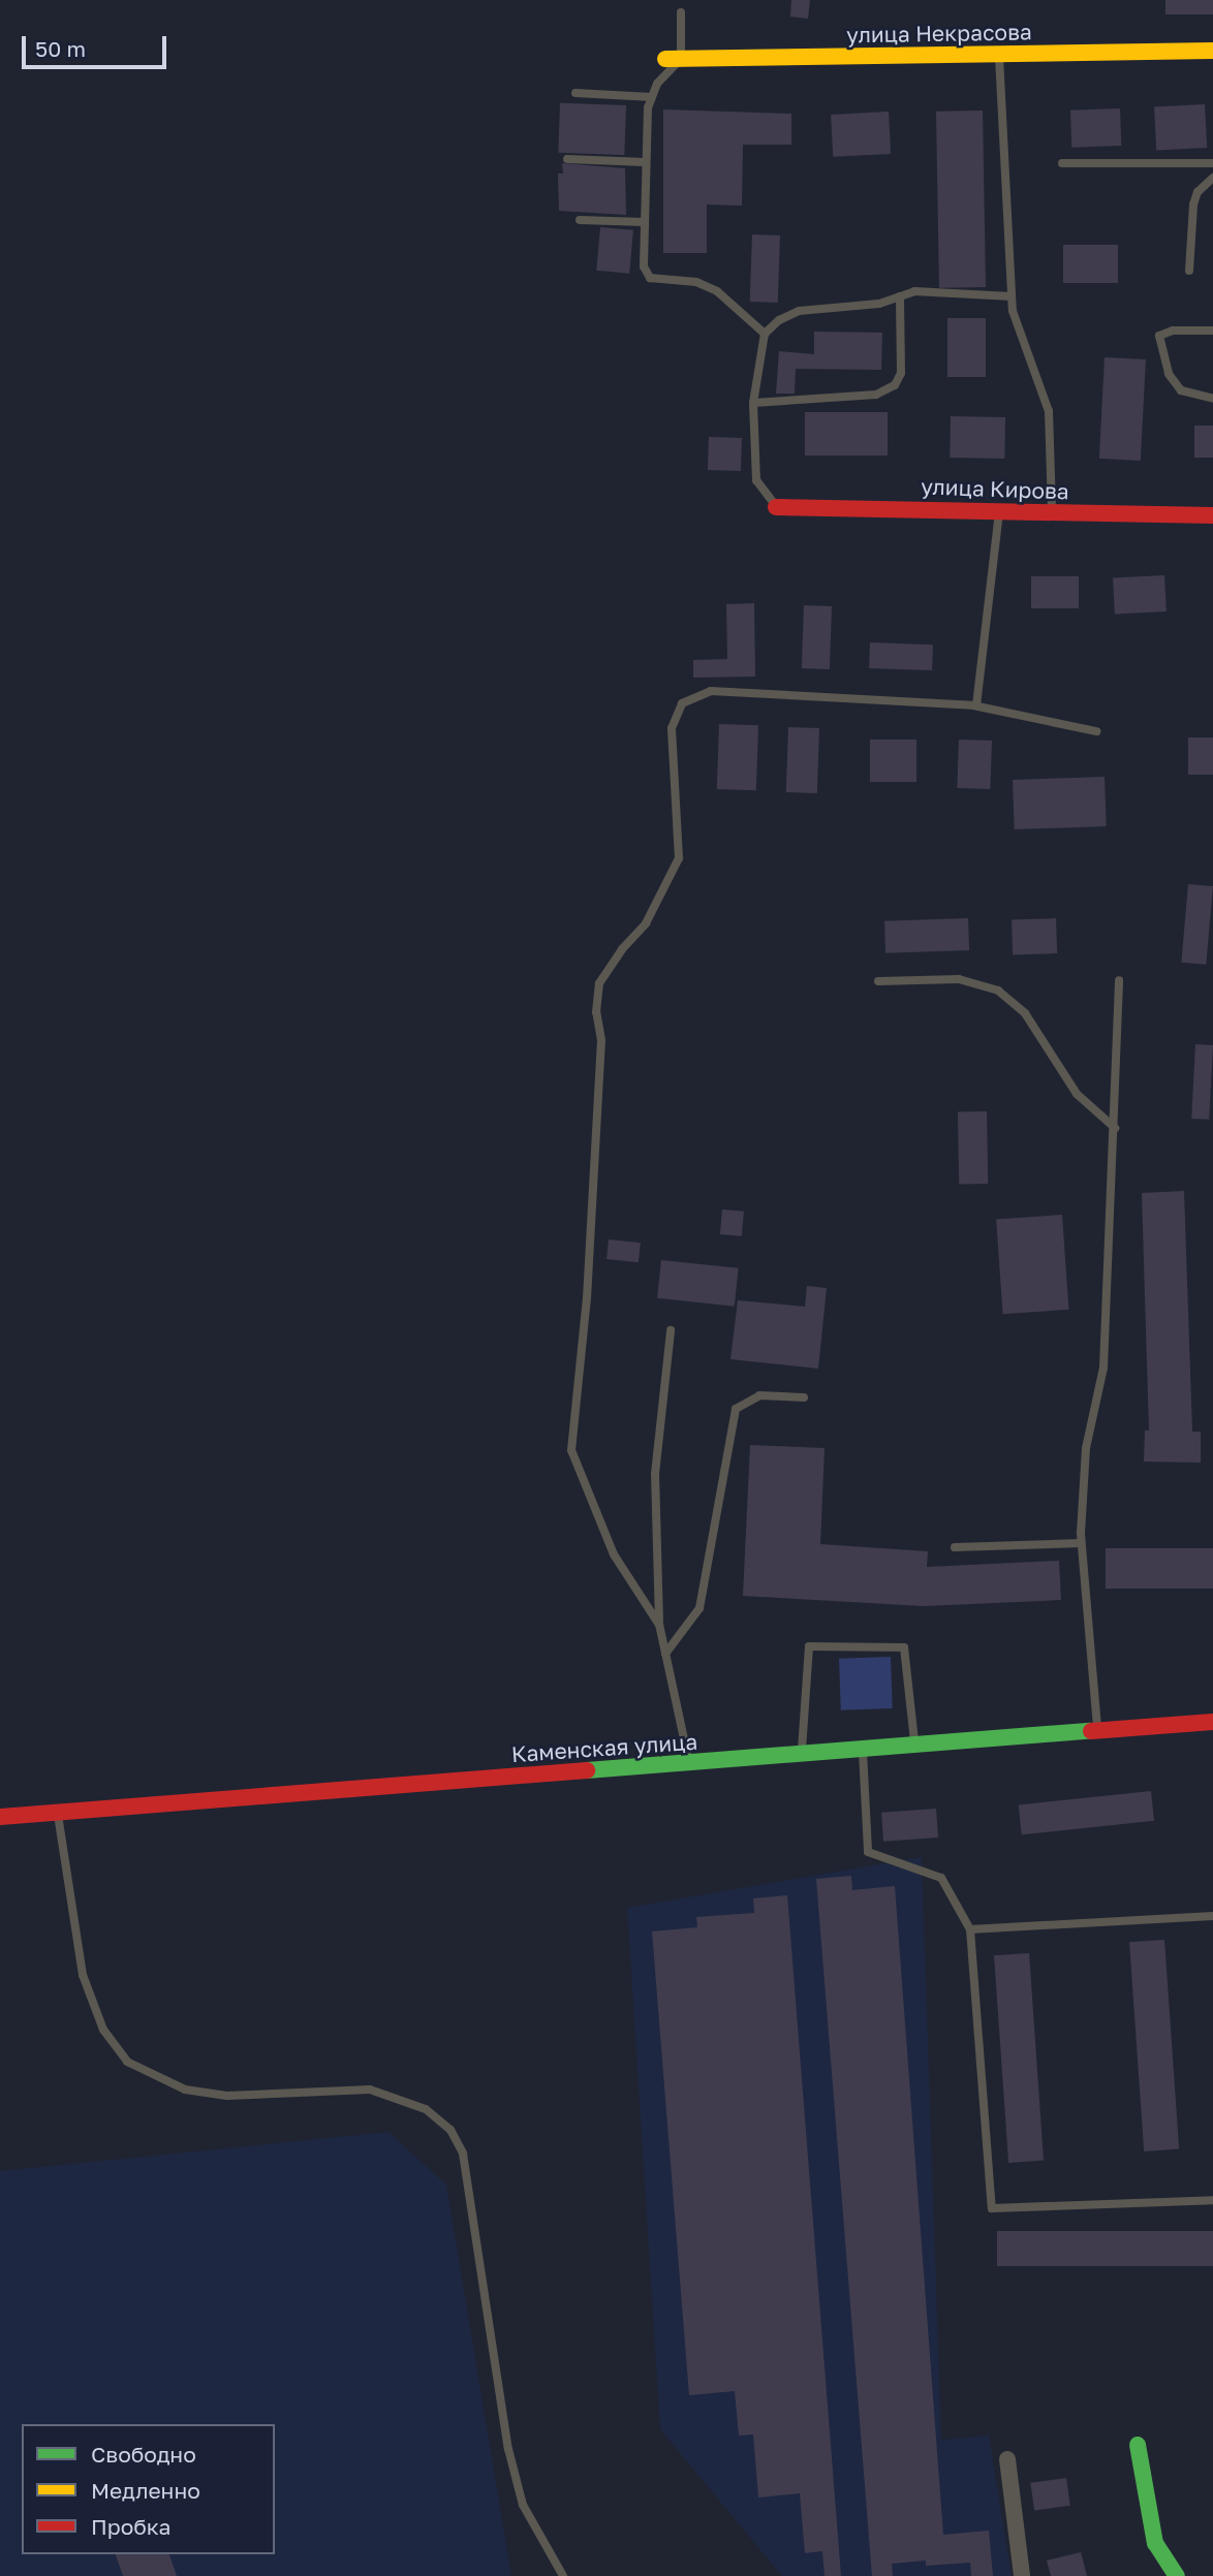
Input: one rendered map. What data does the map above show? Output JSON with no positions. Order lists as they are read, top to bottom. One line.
{"streets":{"main road":["улица Некрасова","улица Кирова","Каменская улица"]},"legend":["Свободно","Медленно","Пробка"],"scale_bar":"50 m"}
